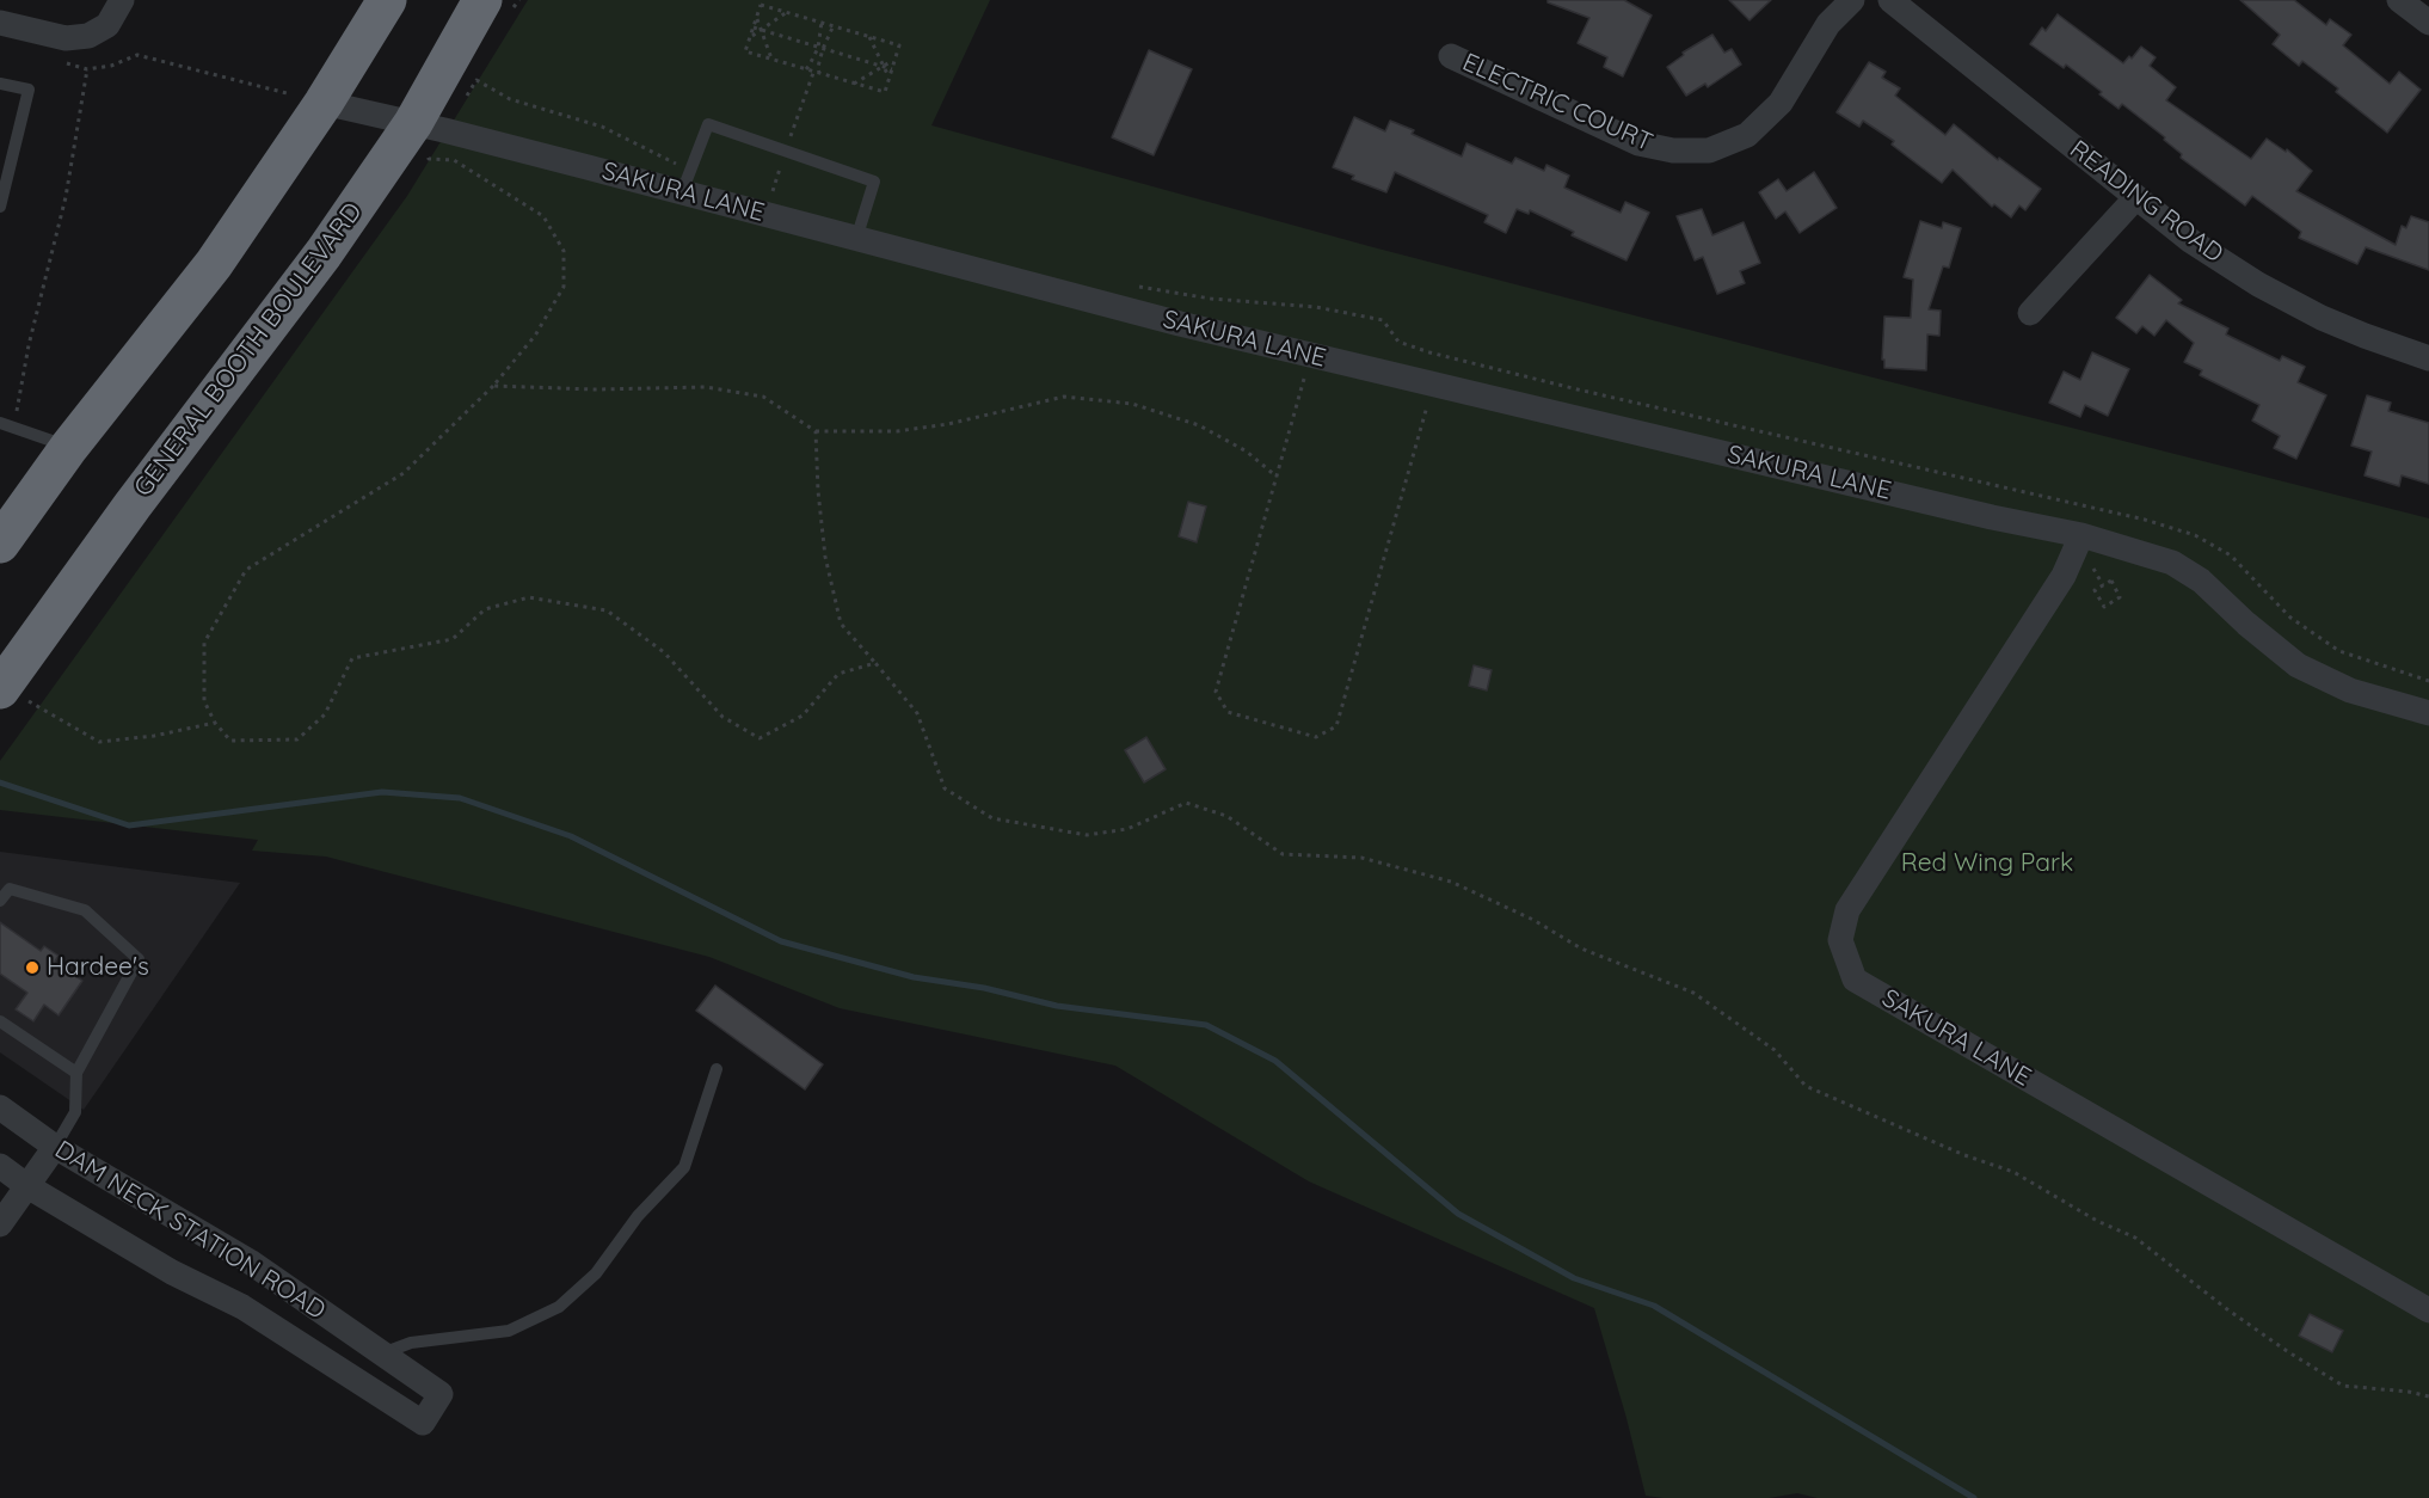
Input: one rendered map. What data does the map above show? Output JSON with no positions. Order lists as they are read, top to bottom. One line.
{"streets":{"highway":["GENERAL BOOTH BOULEVARD"],"street":["ELECTRIC COURT","SAKURA LANE","READING ROAD","DAM NECK STATION ROAD"]},"crossings":[["SAKURA LANE","GENERAL BOOTH BOULEVARD"]],"parks":["Red Wing Park"],"places":["Hardee's"]}
